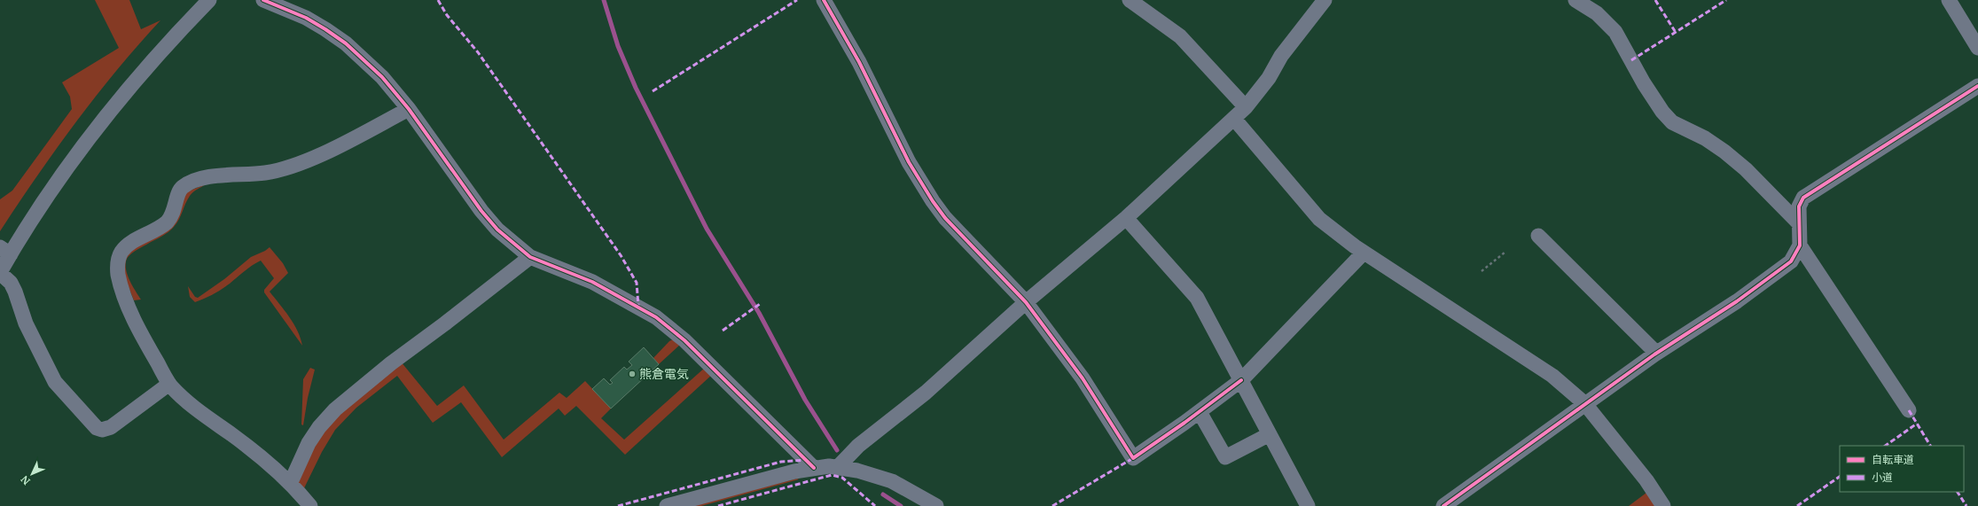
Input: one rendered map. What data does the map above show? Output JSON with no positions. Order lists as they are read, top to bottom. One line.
{"places":["熊倉電気"],"legend":["自転車道","小道"],"north":"bottom left"}
